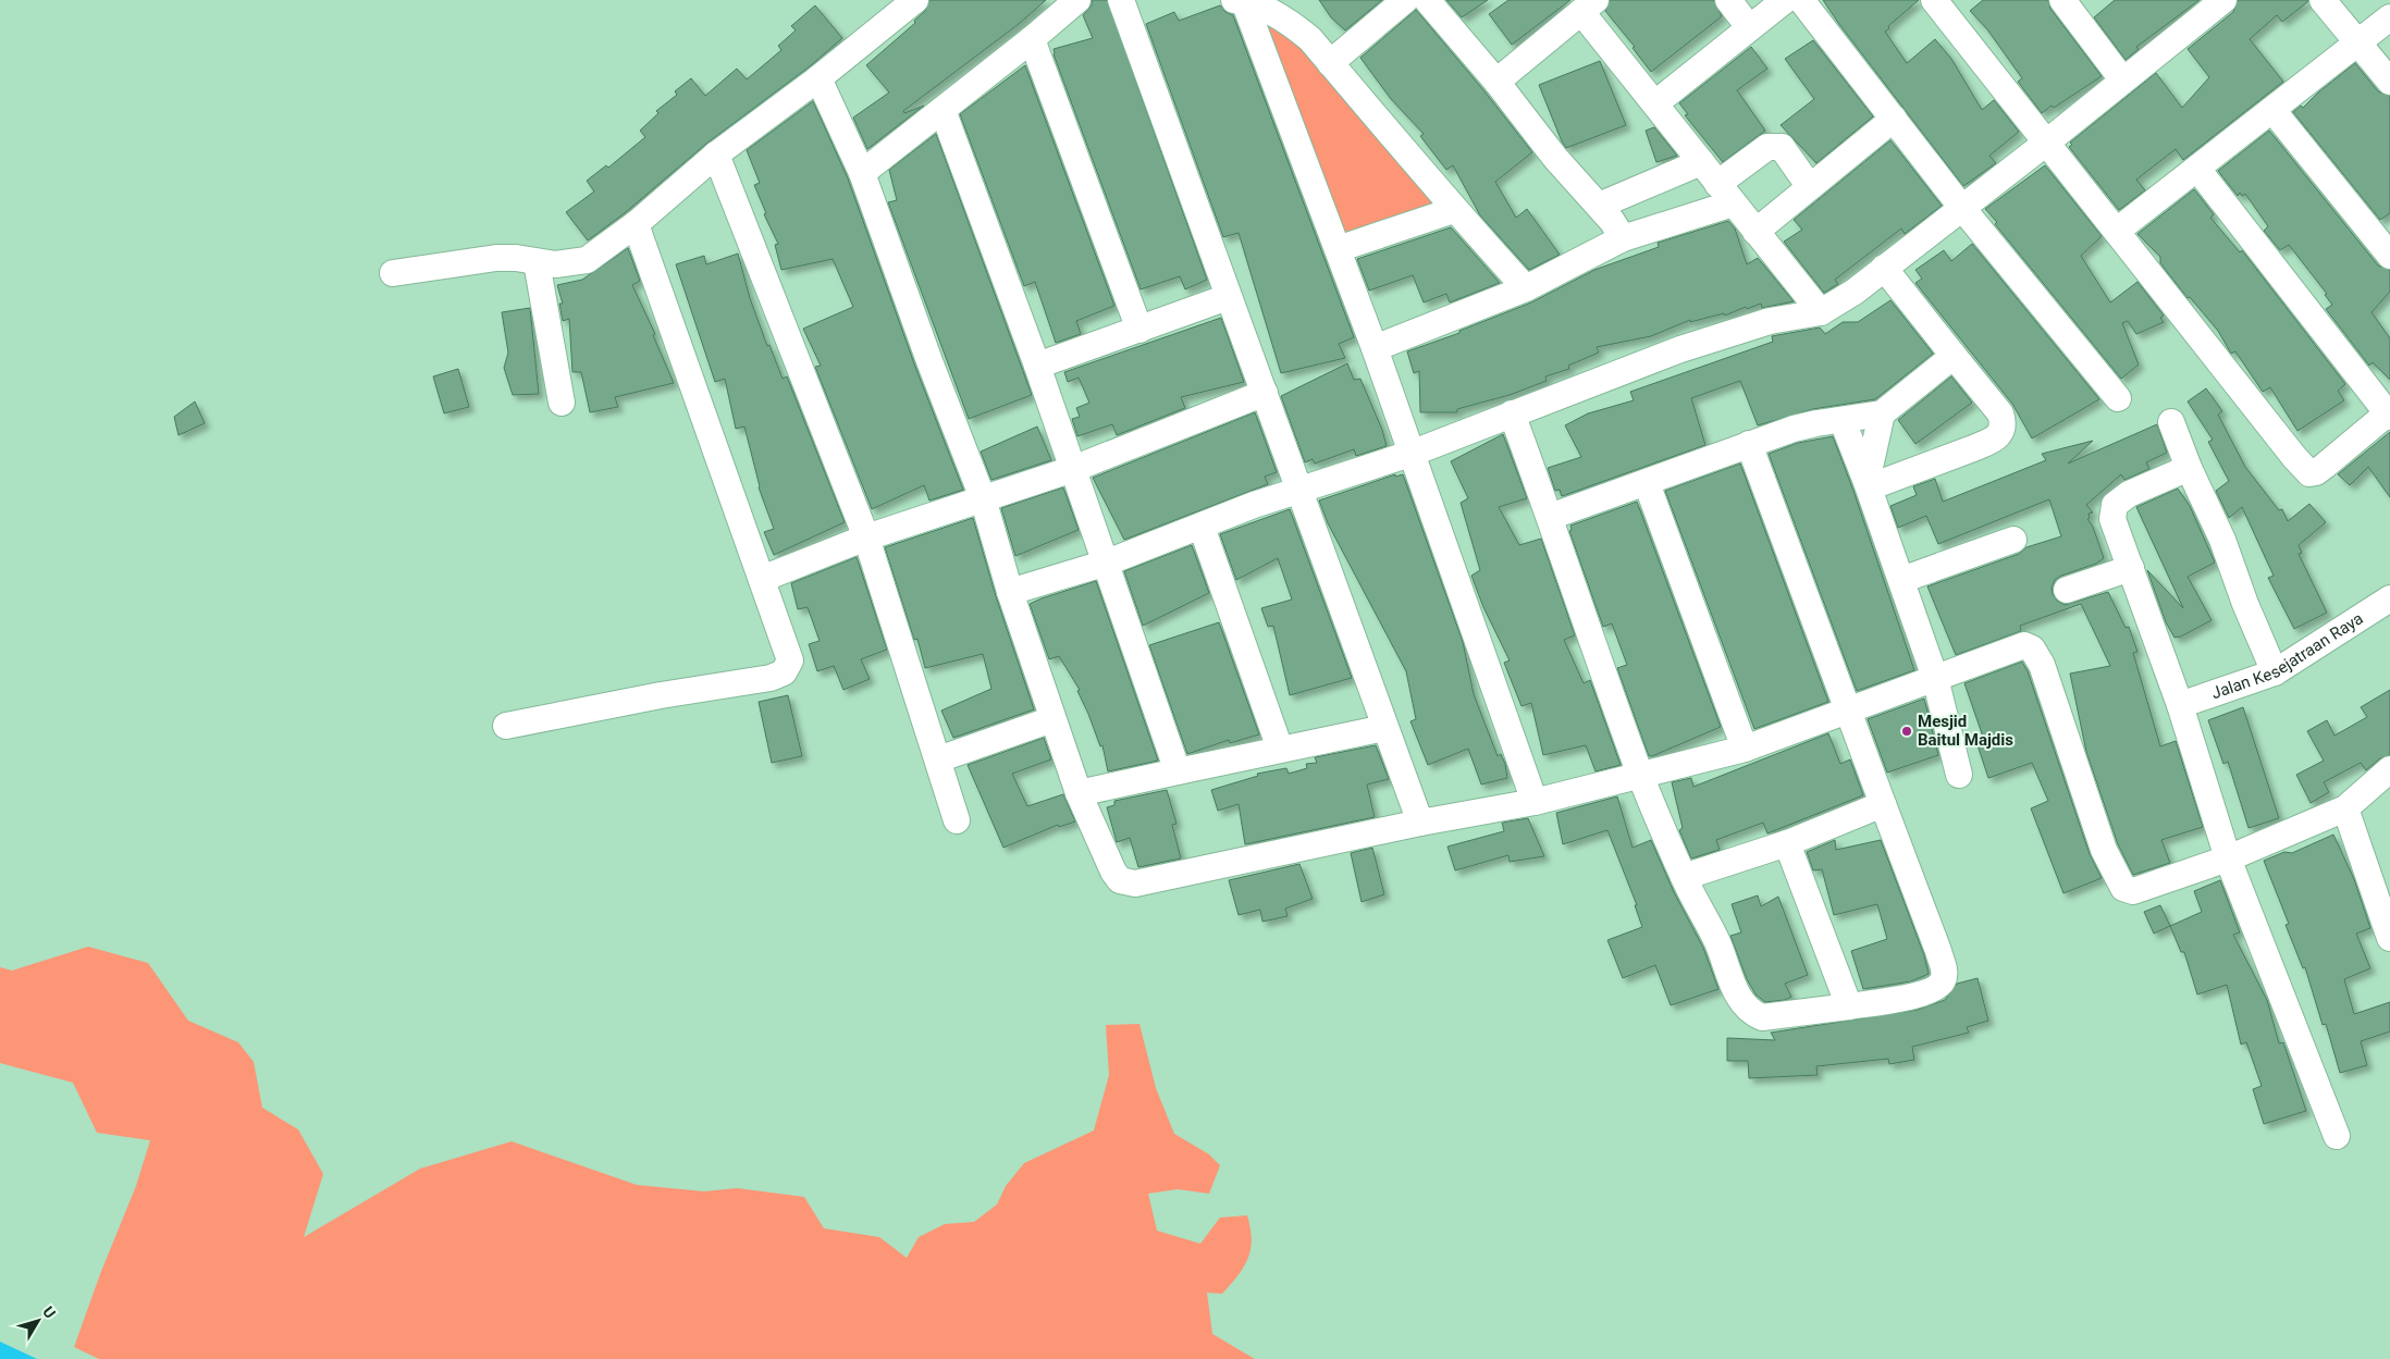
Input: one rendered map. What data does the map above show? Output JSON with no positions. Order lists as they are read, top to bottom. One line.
{"streets":{"street":["Jalan Kesejatraan Raya"]},"places":["Mesjid Baitul Majdis"],"north":"top right"}
